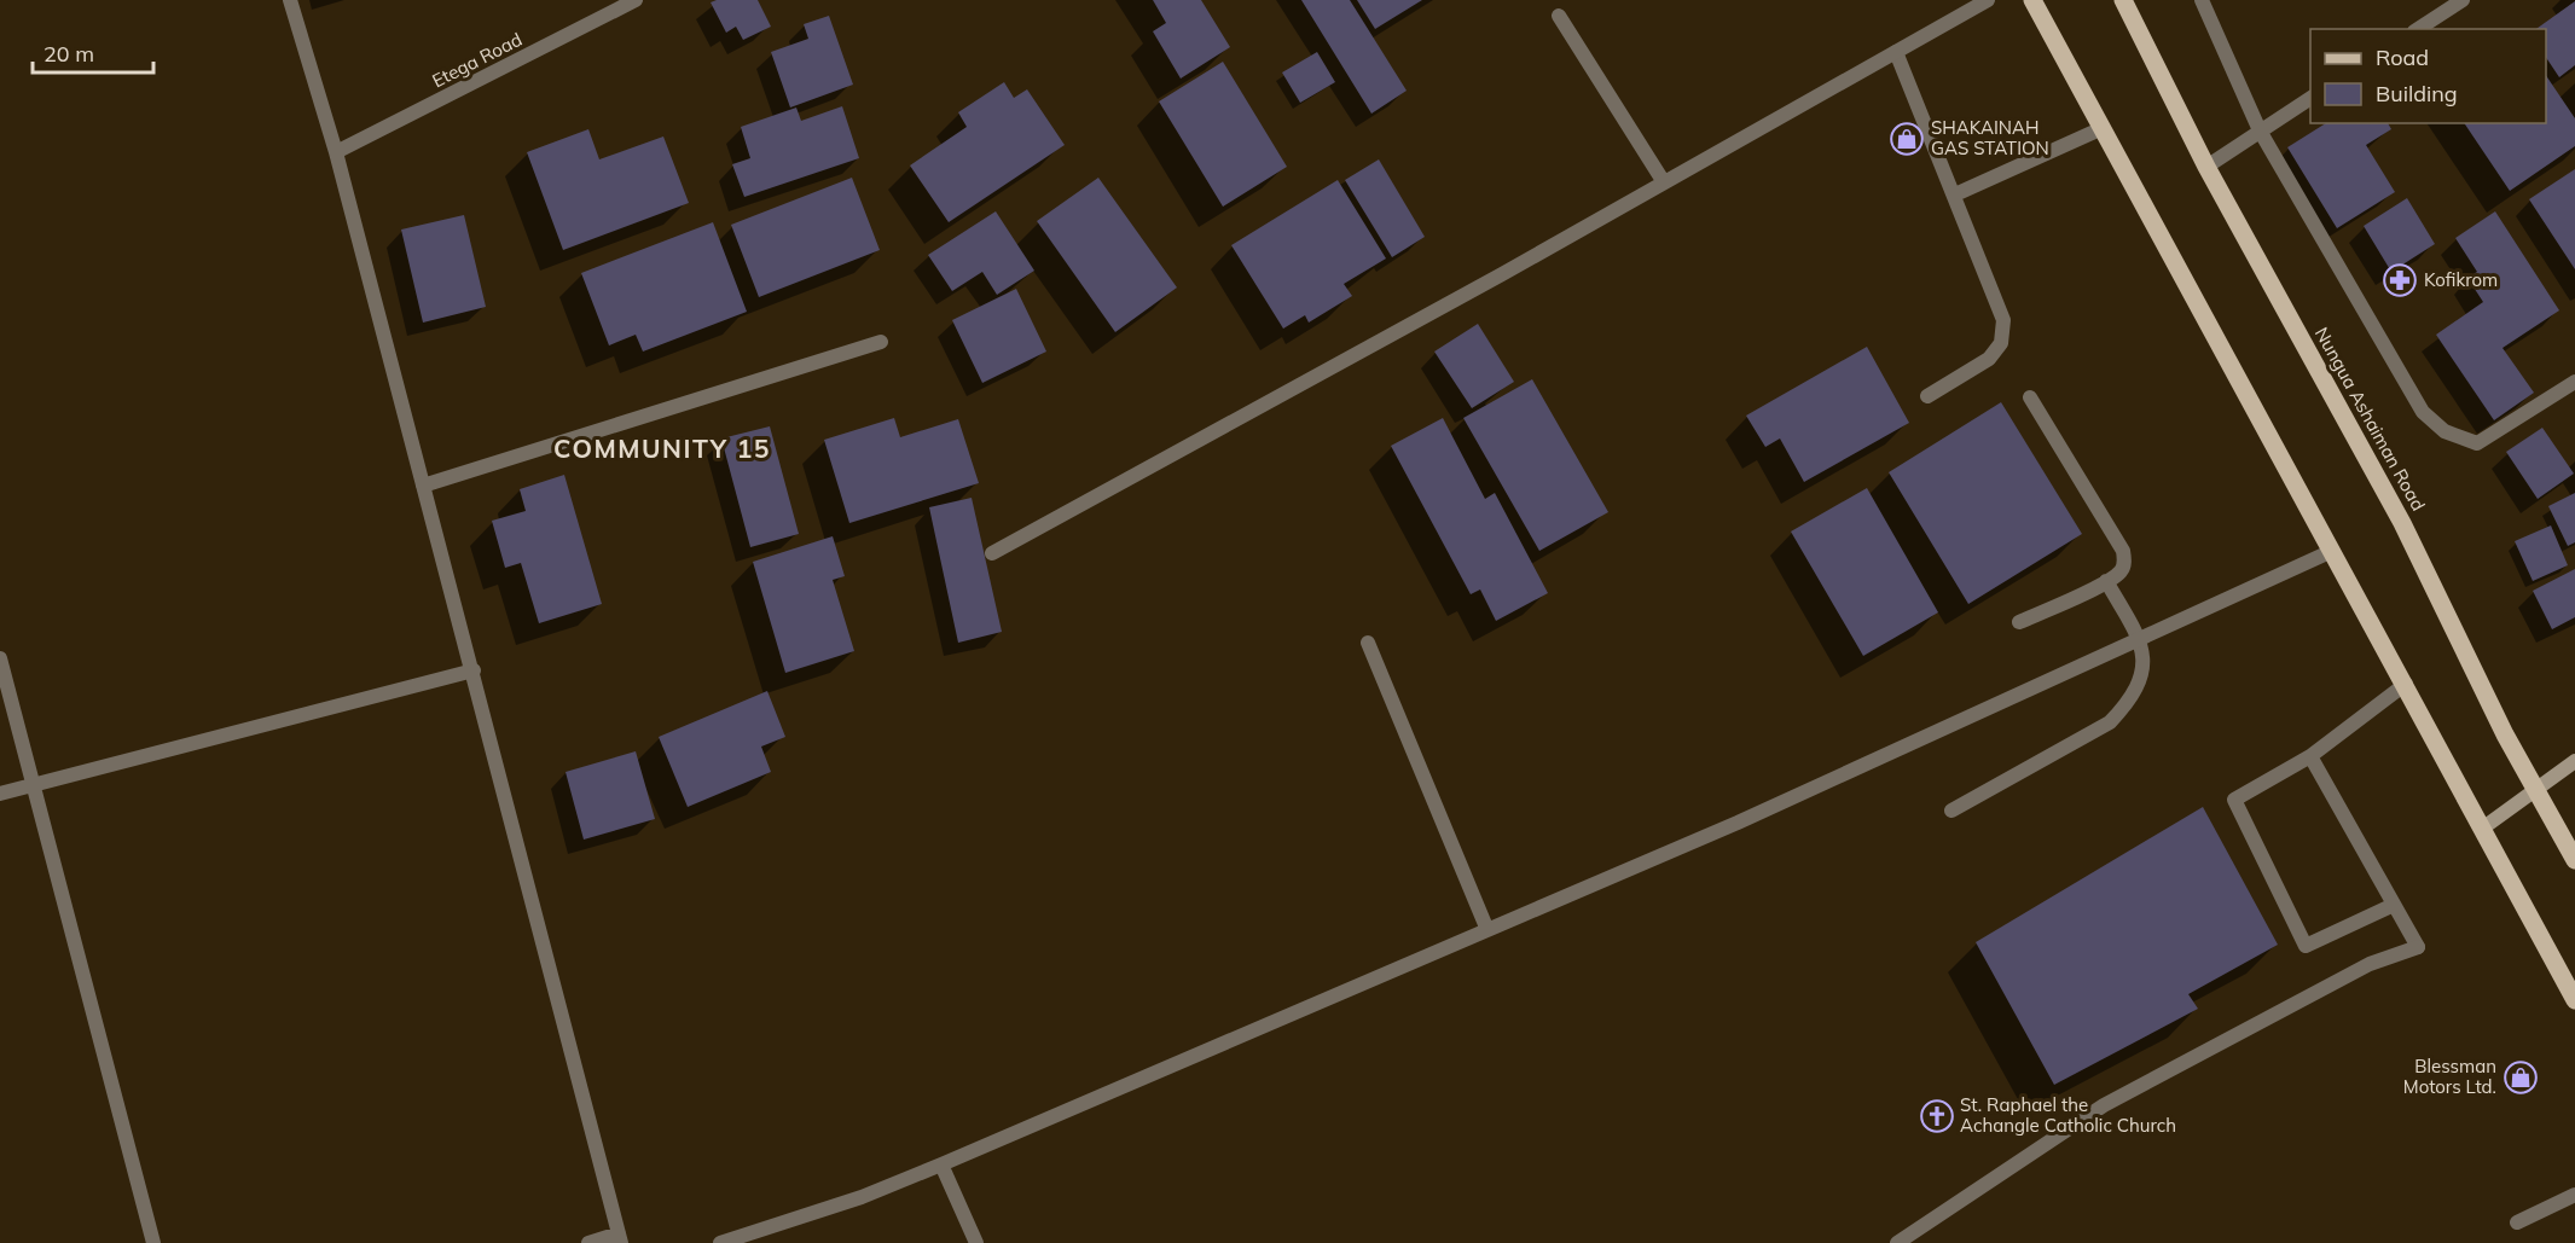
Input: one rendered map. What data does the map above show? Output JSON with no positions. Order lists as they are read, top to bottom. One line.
{"streets":{"main road":["Nungua Ashaiman Road"],"street":["Etega Road"]},"districts":["COMMUNITY 15"],"places":{"shop":["SHAKAINAH GAS STATION","Blessman Motors Ltd."],"pharmacy":["Kofikrom"],"church":["St. Raphael the Achangle Catholic Church"]},"legend":["Road","Building"],"scale_bar":"20 m"}
